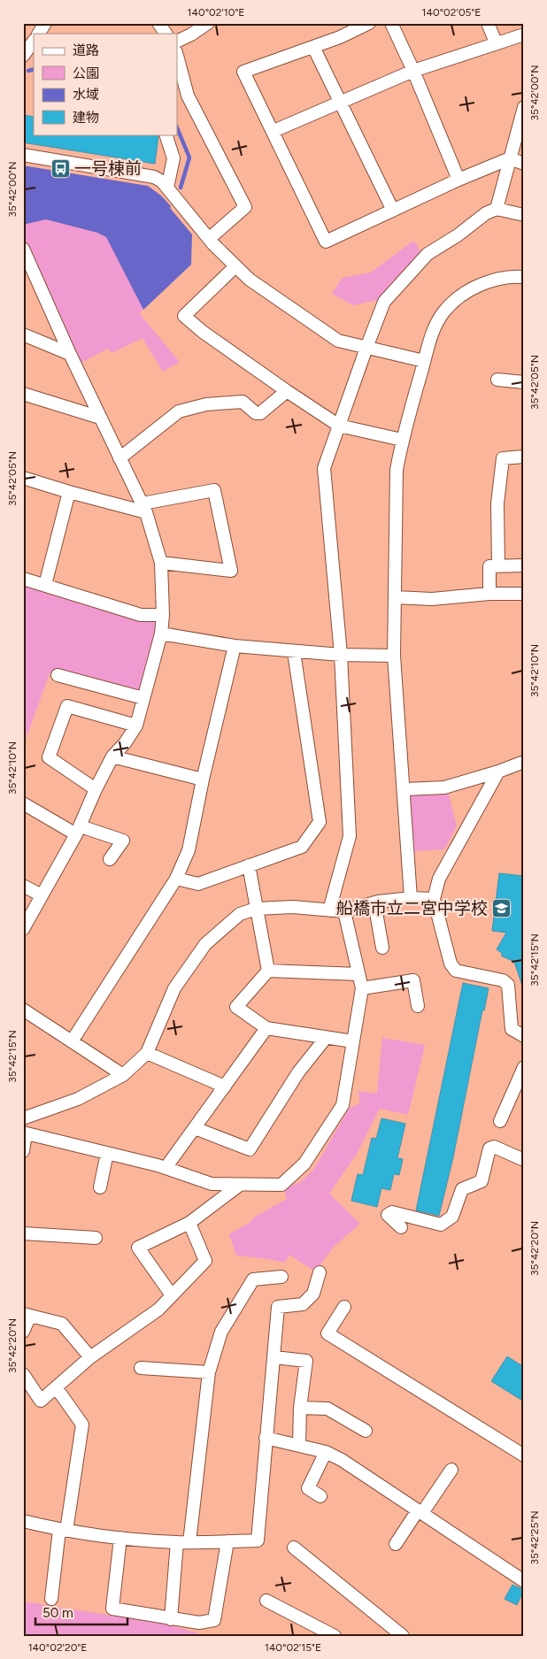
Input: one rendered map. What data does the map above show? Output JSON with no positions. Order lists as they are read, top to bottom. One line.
{"places":{"bus stop":["一号棟前"],"school or university":["船橋市立二宮中学校"]},"legend":["道路","公園","水域","建物"],"scale_bar":"50 m","coordinates":["140°02'10\"E","140°02'05\"E","35°42'00\"N","35°42'05\"N","35°42'10\"N","35°42'15\"N","35°42'20\"N","35°42'25\"N","140°02'20\"E","140°02'15\"E"]}
